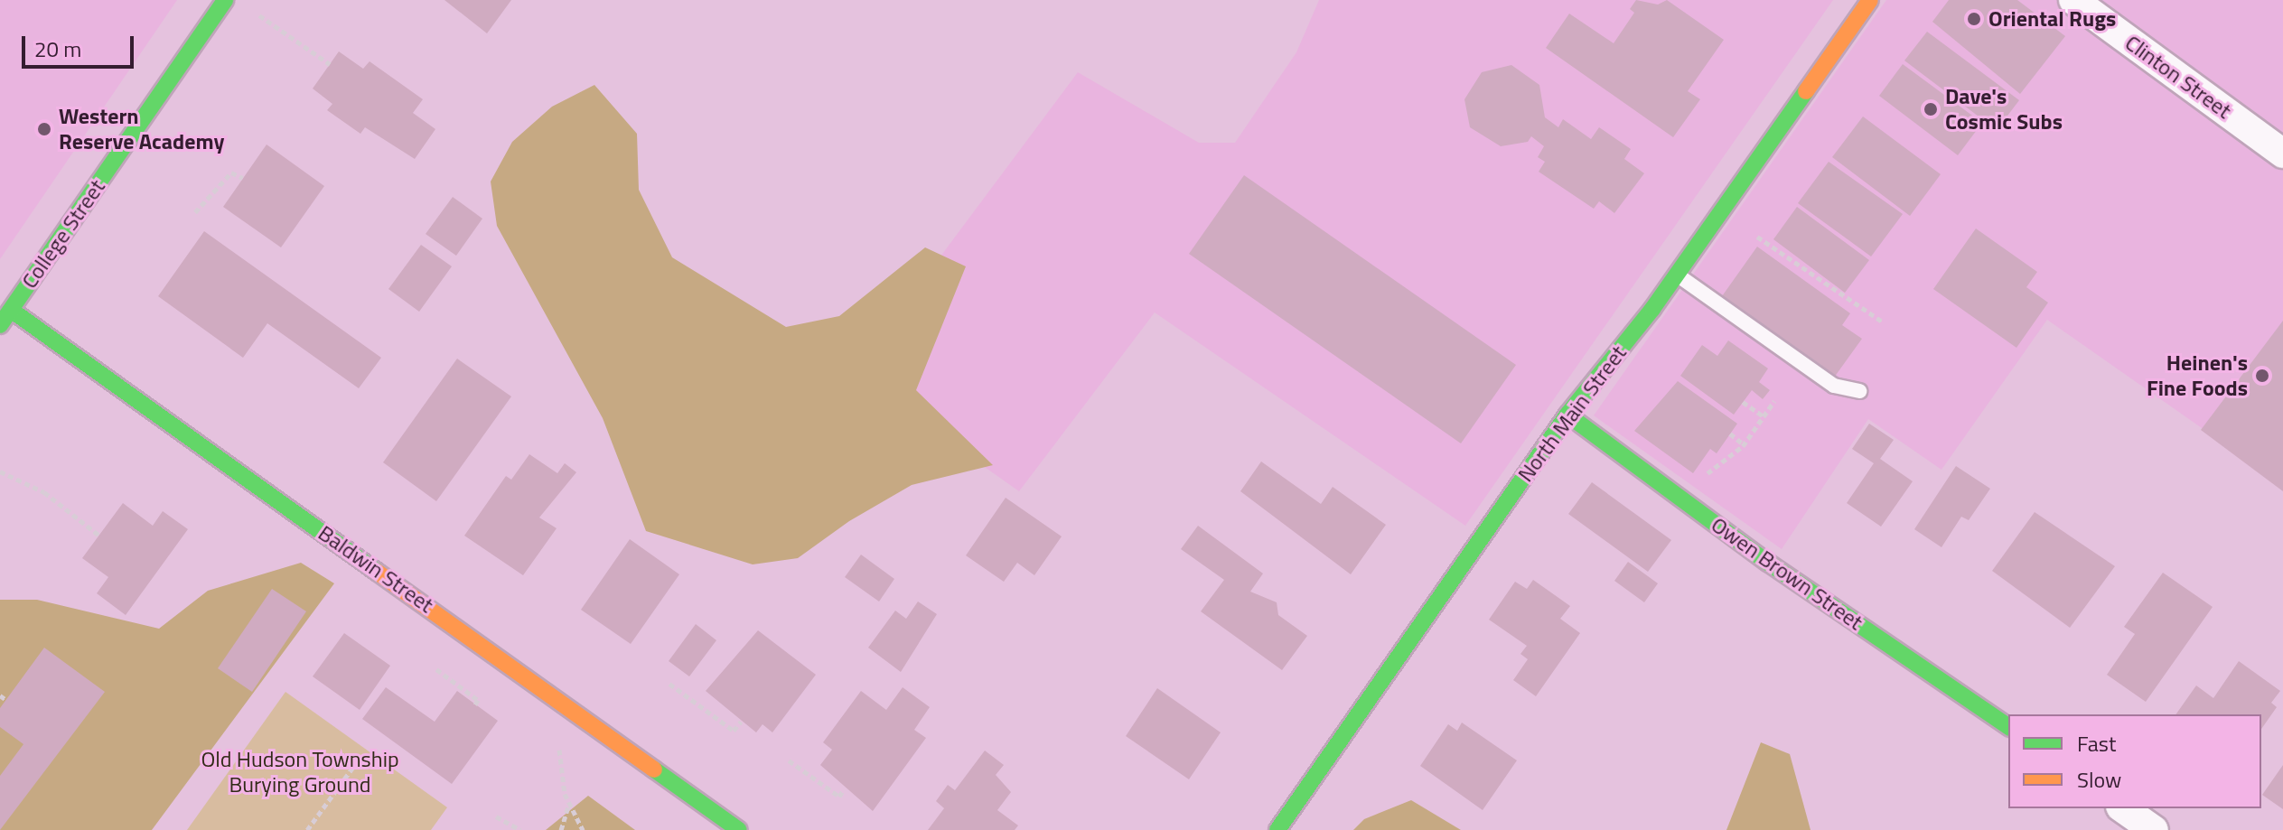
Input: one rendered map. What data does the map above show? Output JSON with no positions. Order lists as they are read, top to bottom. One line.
{"streets":{"street":["Clinton Street","College Street","North Main Street","Baldwin Street","Owen Brown Street"]},"crossings":[["College Street","Baldwin Street"],["North Main Street","Owen Brown Street"]],"parks":["Old Hudson Township Burying Ground"],"places":["Oriental Rugs","Dave's Cosmic Subs","Western Reserve Academy","Heinen's Fine Foods"],"legend":["Fast","Slow"],"scale_bar":"20 m"}
